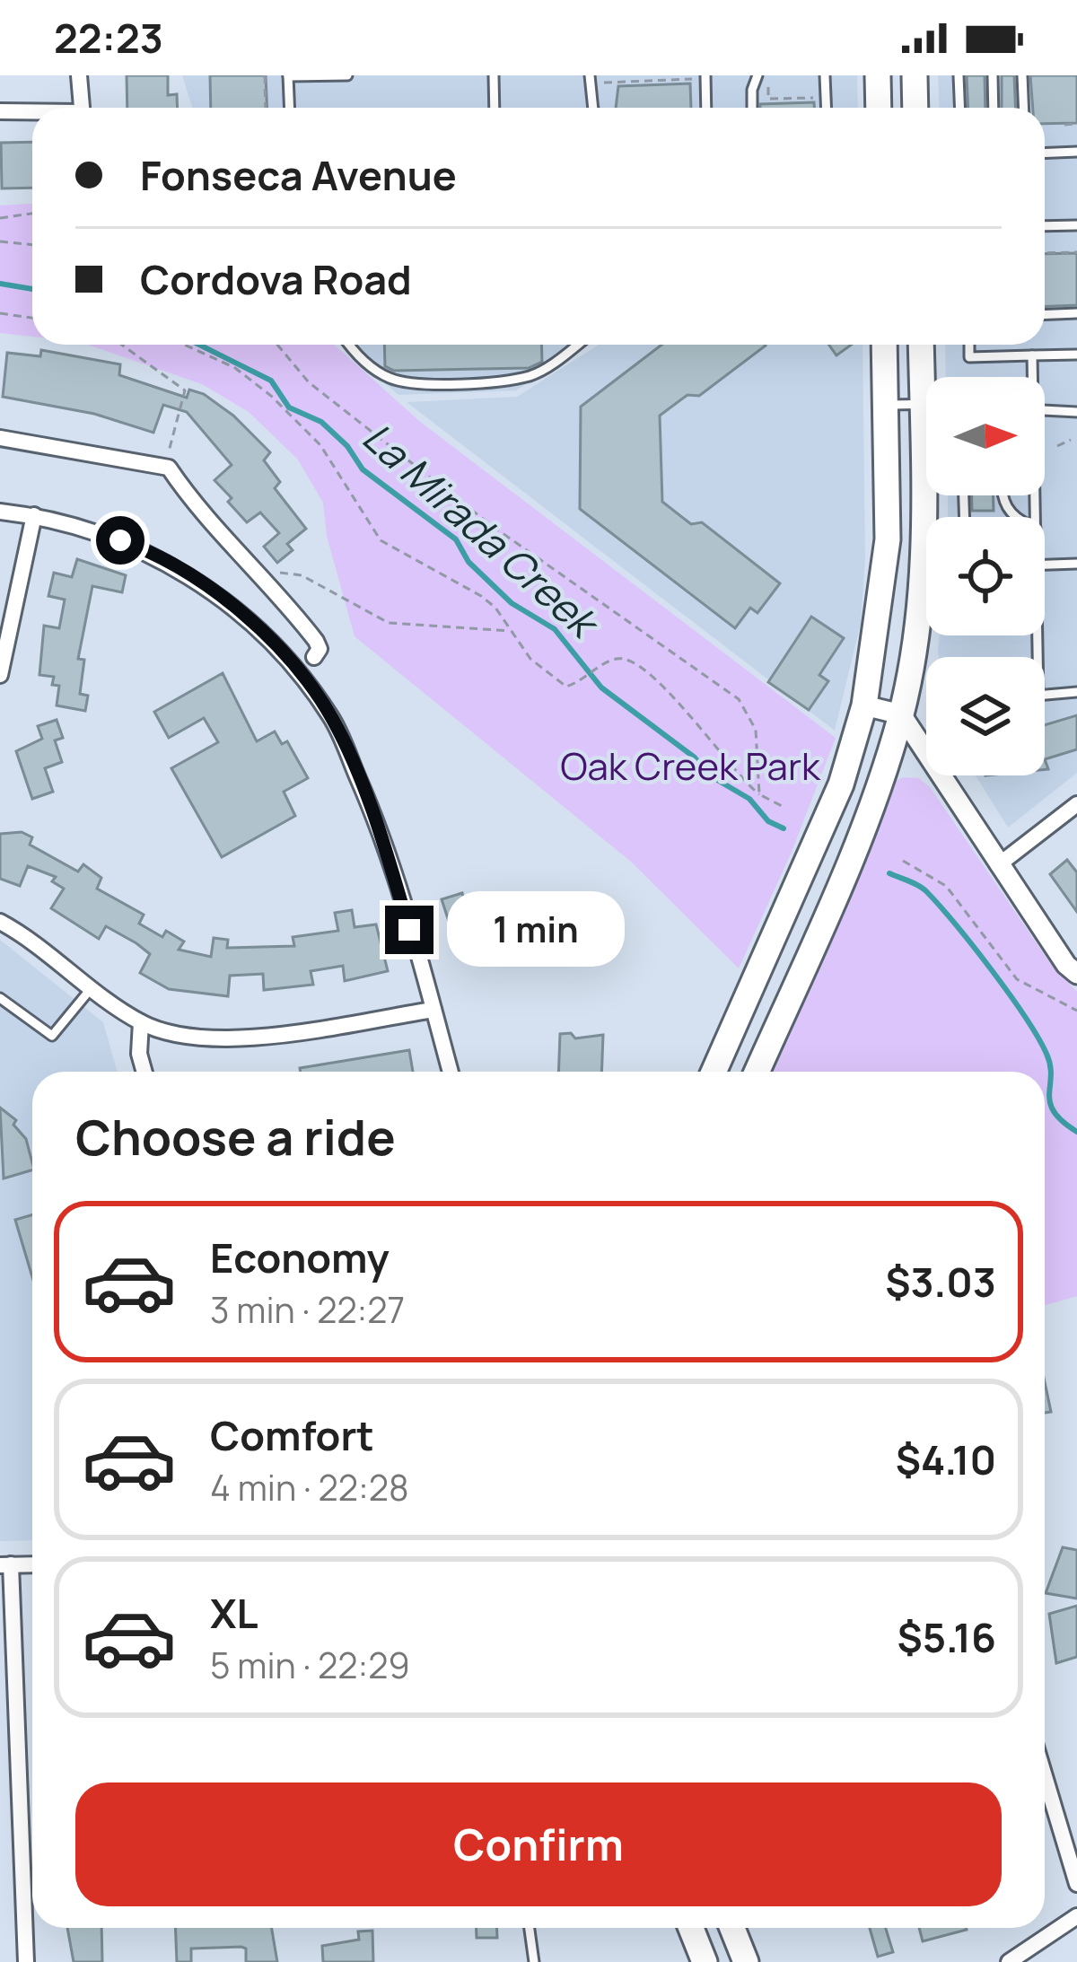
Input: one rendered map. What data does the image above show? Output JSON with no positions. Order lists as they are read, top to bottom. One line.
{"water":["La Mirada Creek"],"parks":["Oak Creek Park"],"north":"right","page":{"status":"22:23","banner":["Fonseca Avenue","Cordova Road"],"bubble":"1 min","heading":"Choose a ride","list":[{"name":"Economy","note":"3 min · 22:27","value":"$3.03"},{"name":"Comfort","note":"4 min · 22:28","value":"$4.10"},{"name":"XL","note":"5 min · 22:29","value":"$5.16"}],"buttons":"Confirm"}}
